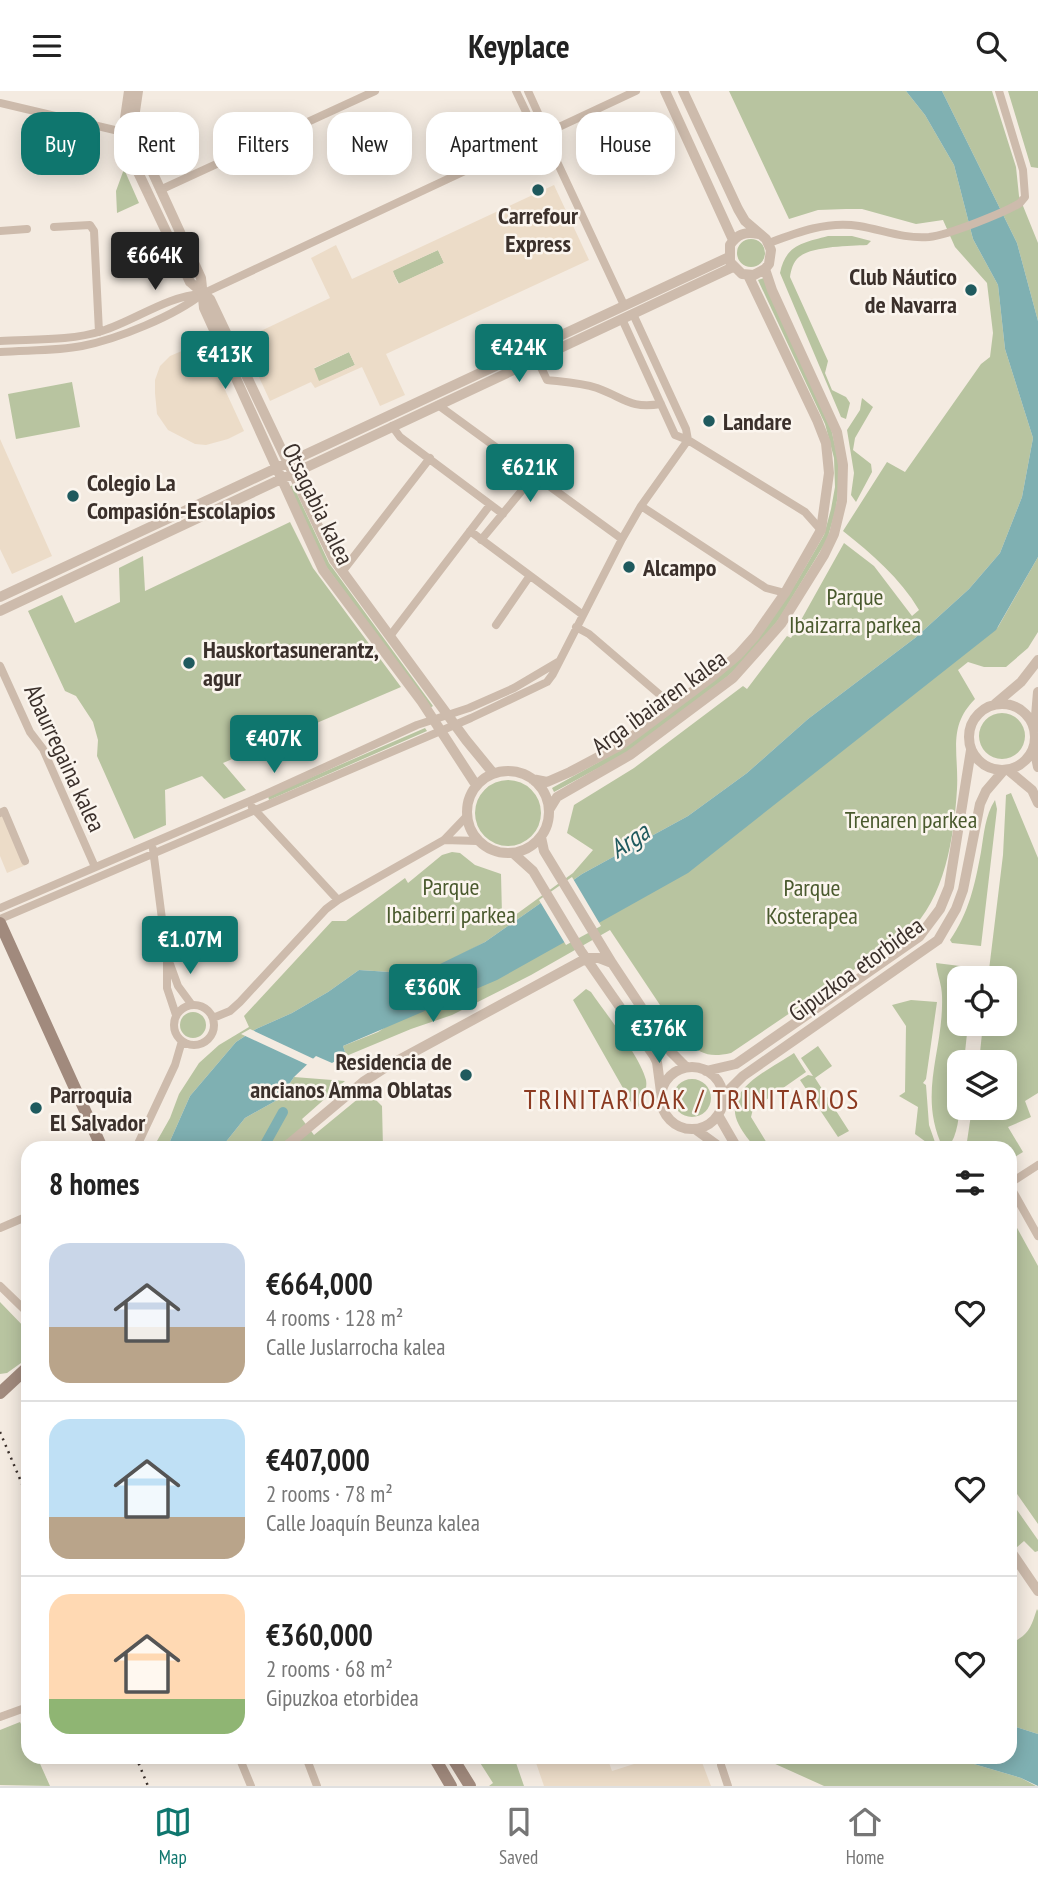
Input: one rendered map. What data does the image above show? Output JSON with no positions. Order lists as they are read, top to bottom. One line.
{"streets":{"street":["Otsagabia kalea","Arga ibaiaren kalea","Abaurregaina kalea","Gipuzkoa etorbidea"]},"crossings":[["Otsagabia kalea","Arga ibaiaren kalea"]],"districts":["TRINITARIOAK / TRINITARIOS"],"water":["Arga"],"parks":["Parque Ibaizarra parkea","Trenaren parkea","Parque Ibaiberri parkea","Parque Kosterapea"],"places":["Carrefour Express","Club Náutico de Navarra","Landare","Colegio La Compasión-Escolapios","Alcampo","Hauskortasunerantz, agur","Residencia de ancianos Amma Oblatas","Parroquia El Salvador"],"page":{"header":"Keyplace","chip":["Buy","Rent","Filters","New","Apartment","House"],"price":["€664K","€424K","€413K","€621K","€407K","€1.07M","€360K","€376K"],"heading":"8 homes","list":[{"name":"€664,000","note":"4 rooms · 128 m² · Calle Juslarrocha kalea"},{"name":"€407,000","note":"2 rooms · 78 m² · Calle Joaquín Beunza kalea"},{"name":"€360,000","note":"2 rooms · 68 m² · Gipuzkoa etorbidea"}],"tabs":["Map","Saved","Home"]}}
